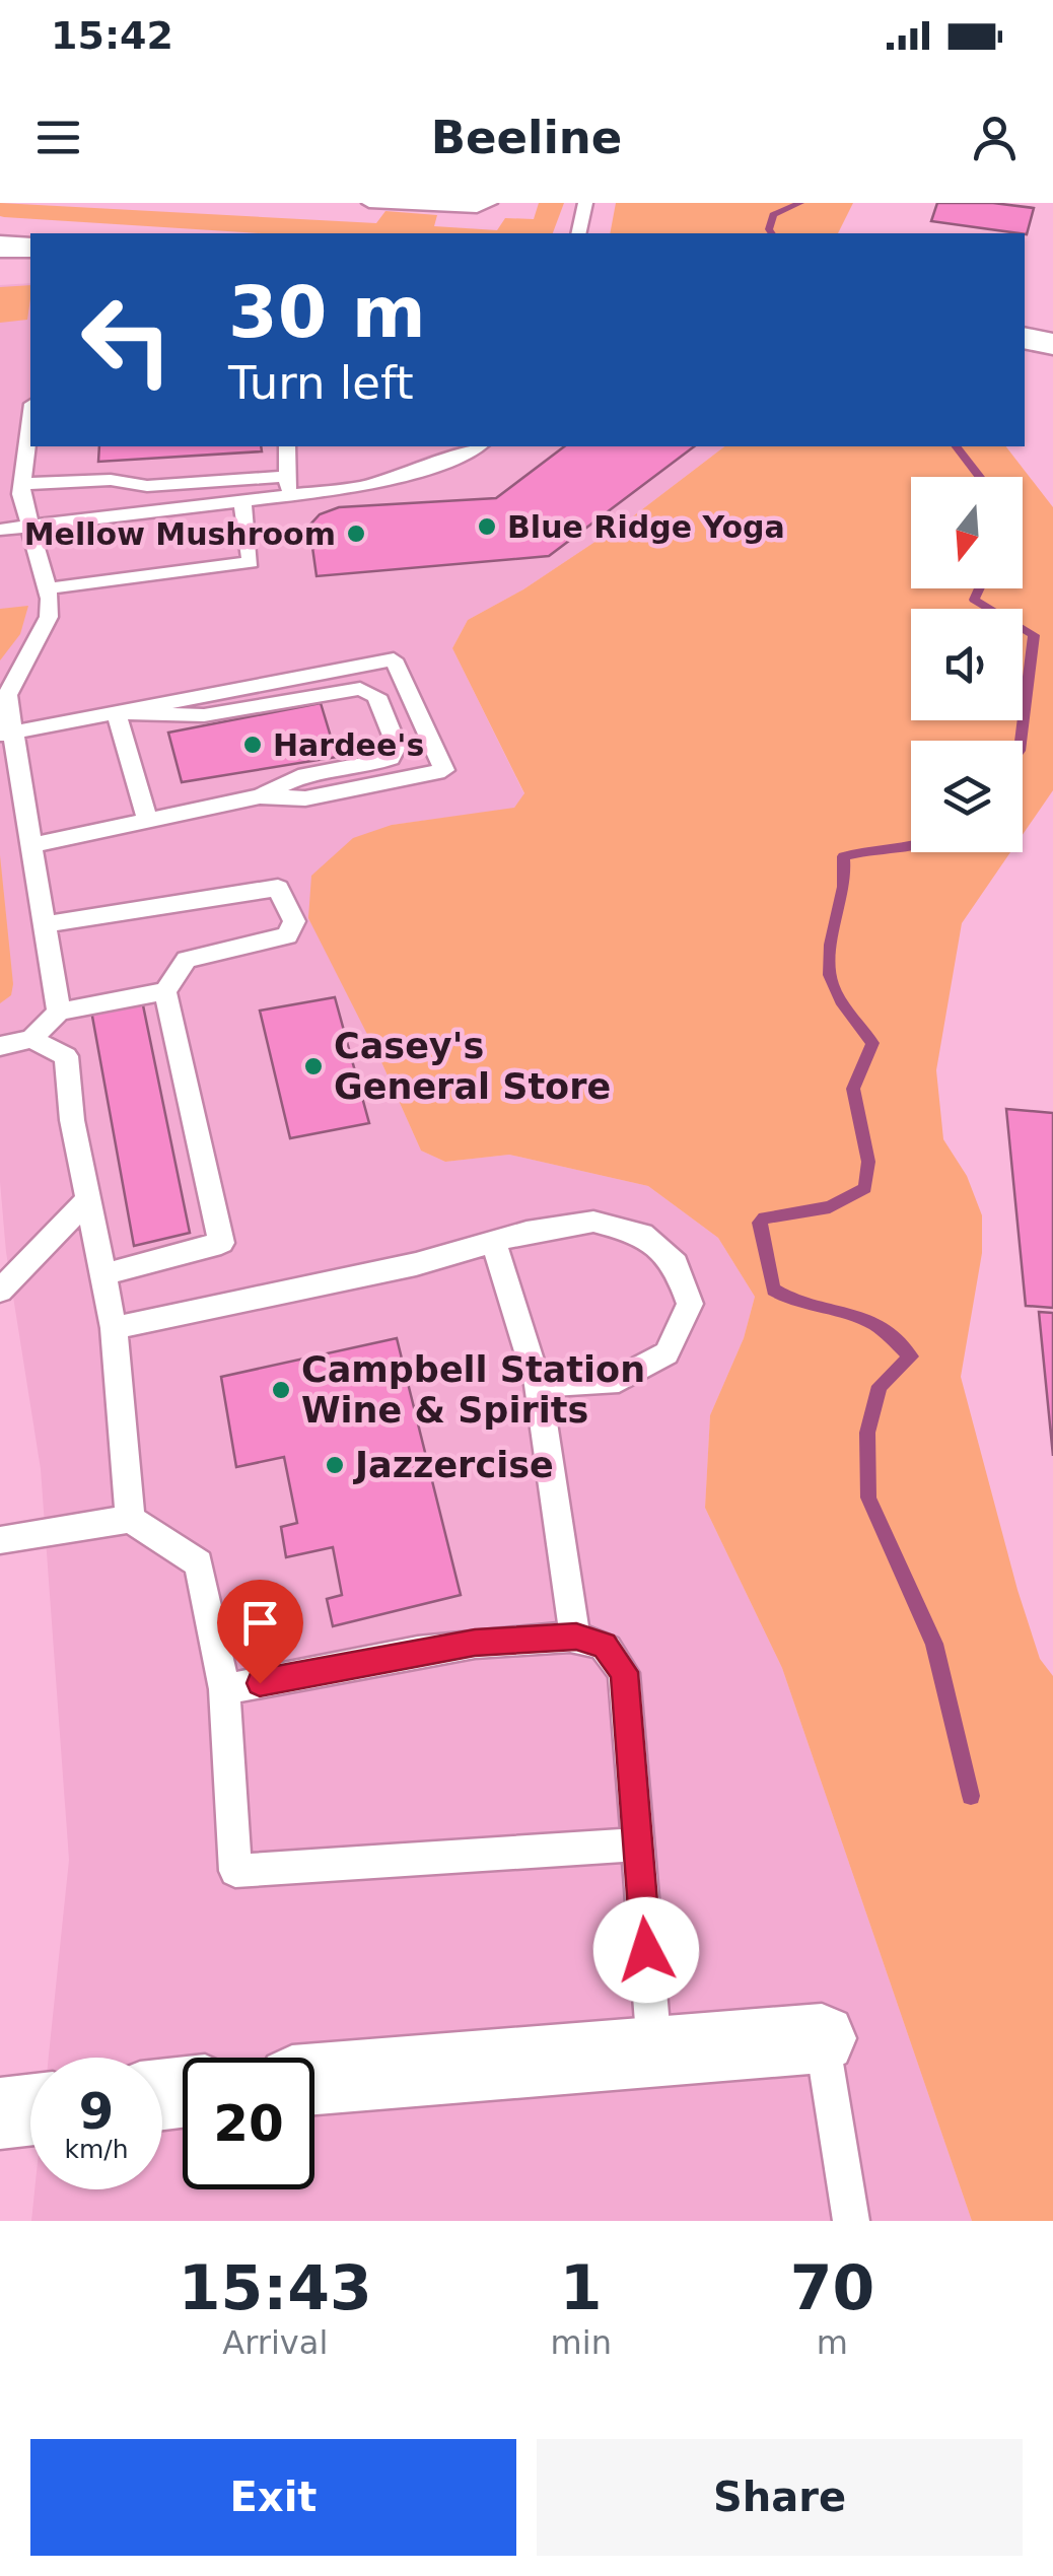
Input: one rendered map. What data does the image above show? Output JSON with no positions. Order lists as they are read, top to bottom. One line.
{"places":["Blue Ridge Yoga","Mellow Mushroom","Hardee's","Casey's General Store","Campbell Station Wine & Spirits","Jazzercise"],"north":"bottom","page":{"status":"15:42","header":"Beeline","turn":["30 m","Turn left"],"speed":"9 km/h","limit":"20","eta":["15:43","Arrival","1","min","70","m"],"buttons":["Exit","Share"]}}
